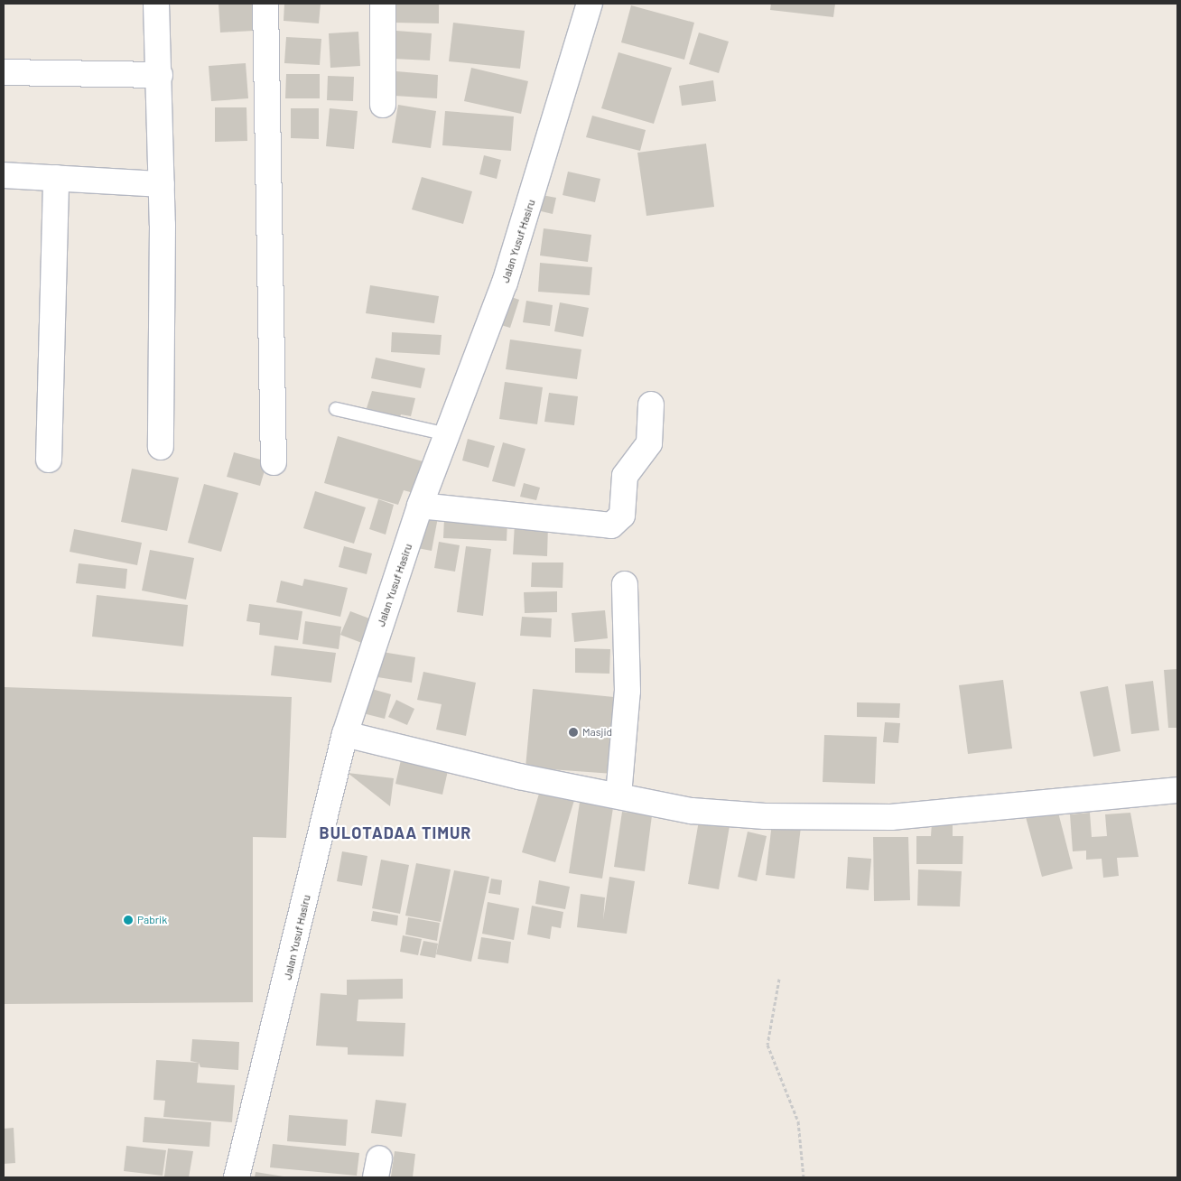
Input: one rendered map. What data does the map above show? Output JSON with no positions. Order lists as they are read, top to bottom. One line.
{"streets":{"street":["Jalan Yusuf Hasiru"]},"districts":["BULOTADAA TIMUR"],"places":["Masjid","Pabrik"]}
